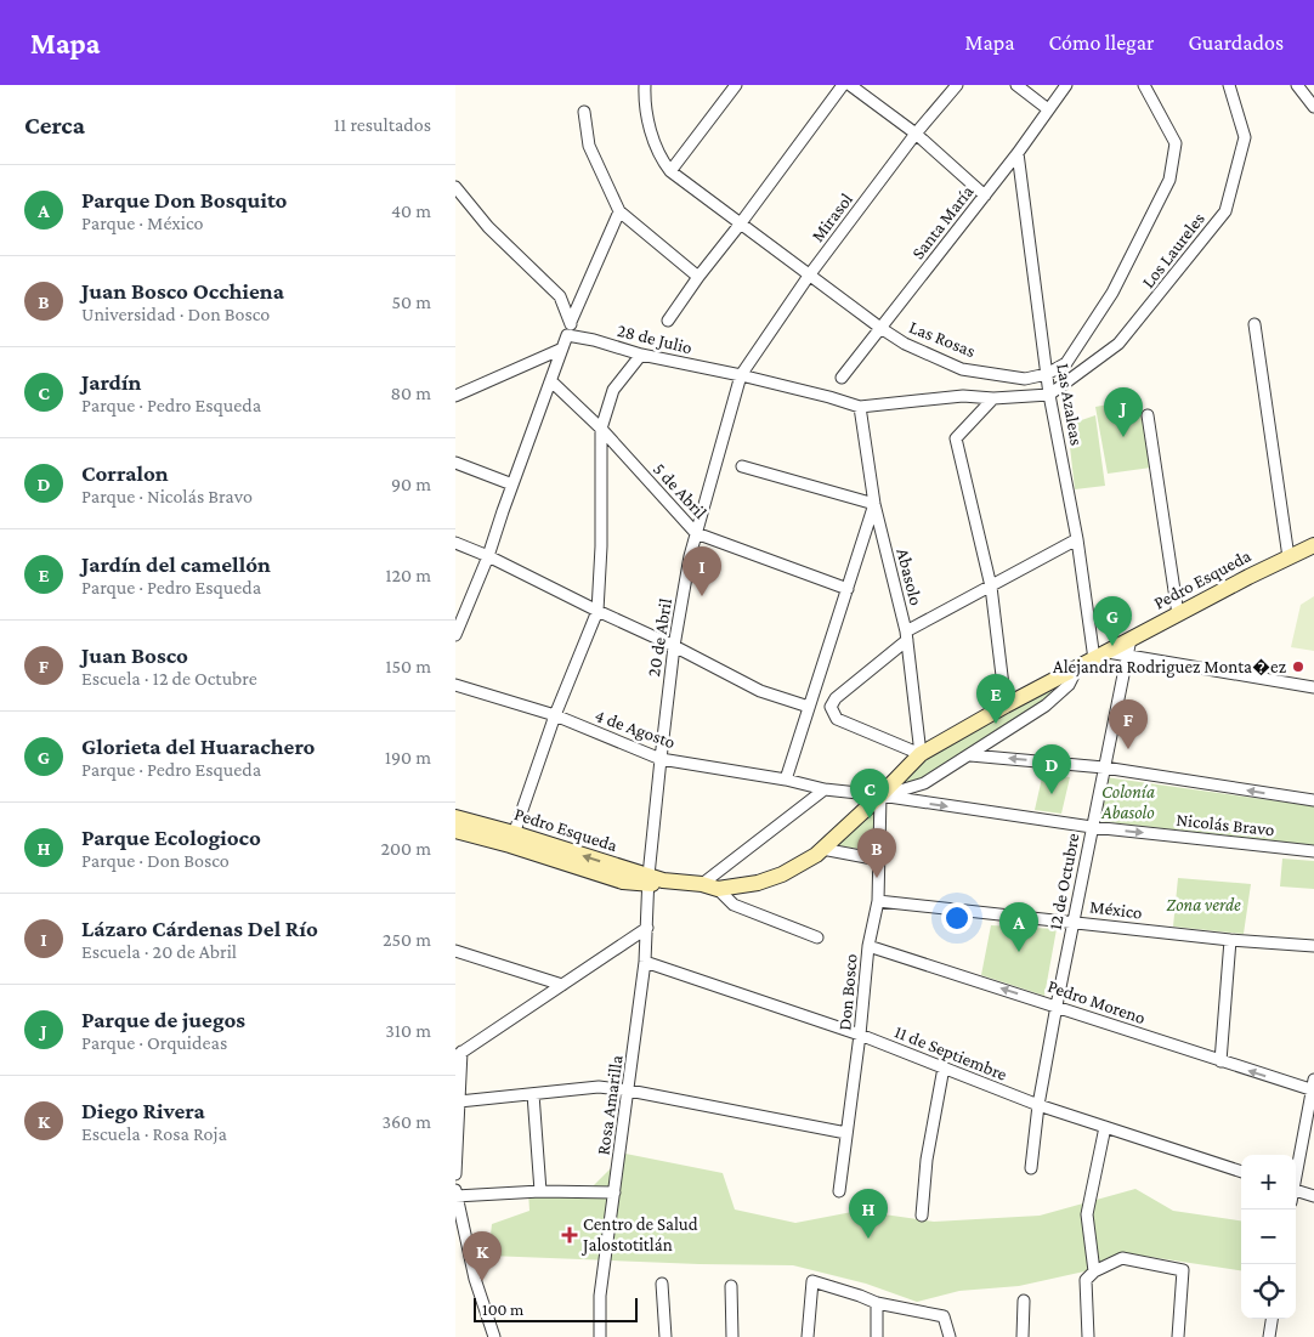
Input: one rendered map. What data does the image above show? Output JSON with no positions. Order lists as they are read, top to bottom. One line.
{"streets":{"street":["Mirasol","Santa María","Los Laureles","28 de Julio","Las Rosas","Las Azaleas","5 de Abril","Abasolo","Pedro Esqueda","20 de Abril","4 de Agosto","Nicolás Bravo","12 de Octubre","México","Don Bosco","Pedro Moreno","11 de Septiembre","Rosa Amarilla"]},"crossings":[["Mirasol","28 de Julio"],["Mirasol","Las Rosas"],["Mirasol","20 de Abril"],["Santa María","Las Rosas"],["Santa María","Las Azaleas"],["Los Laureles","28 de Julio"],["Los Laureles","Las Azaleas"],["28 de Julio","Las Azaleas"],["28 de Julio","Abasolo"],["28 de Julio","20 de Abril"],["Las Rosas","Las Azaleas"],["Las Azaleas","Pedro Esqueda"],["5 de Abril","20 de Abril"],["Abasolo","Pedro Esqueda"],["Pedro Esqueda","20 de Abril"],["Pedro Esqueda","4 de Agosto"],["Pedro Esqueda","Nicolás Bravo"],["Pedro Esqueda","12 de Octubre"],["Pedro Esqueda","Don Bosco"],["Pedro Esqueda","Rosa Amarilla"],["20 de Abril","4 de Agosto"],["20 de Abril","Rosa Amarilla"],["4 de Agosto","Nicolás Bravo"],["4 de Agosto","Don Bosco"],["Nicolás Bravo","12 de Octubre"],["Nicolás Bravo","Don Bosco"],["12 de Octubre","México"],["12 de Octubre","Pedro Moreno"],["12 de Octubre","11 de Septiembre"],["México","Don Bosco"],["Don Bosco","Pedro Moreno"],["Don Bosco","11 de Septiembre"],["11 de Septiembre","Rosa Amarilla"]],"one_way":["Pedro Moreno"],"parks":["Colonía Abasolo","Zona verde"],"places":{"other":["Alejandra Rodriguez Monta�ez"],"health":["Centro de Salud Jalostotitlán"]},"scale_bar":"100 m","page":{"header":"Mapa","nav":["Mapa","Cómo llegar","Guardados"],"heading":["Cerca","11 resultados"],"list":[{"mark":"A","name":"Parque Don Bosquito","note":"Parque · México","value":"40 m"},{"mark":"B","name":"Juan Bosco Occhiena","note":"Universidad · Don Bosco","value":"50 m"},{"mark":"C","name":"Jardín","note":"Parque · Pedro Esqueda","value":"80 m"},{"mark":"D","name":"Corralon","note":"Parque · Nicolás Bravo","value":"90 m"},{"mark":"E","name":"Jardín del camellón","note":"Parque · Pedro Esqueda","value":"120 m"},{"mark":"F","name":"Juan Bosco","note":"Escuela · 12 de Octubre","value":"150 m"},{"mark":"G","name":"Glorieta del Huarachero","note":"Parque · Pedro Esqueda","value":"190 m"},{"mark":"H","name":"Parque Ecologioco","note":"Parque · Don Bosco","value":"200 m"},{"mark":"I","name":"Lázaro Cárdenas Del Río","note":"Escuela · 20 de Abril","value":"250 m"},{"mark":"J","name":"Parque de juegos","note":"Parque · Orquideas","value":"310 m"},{"mark":"K","name":"Diego Rivera","note":"Escuela · Rosa Roja","value":"360 m"}],"pins":["J","I","G","E","F","D","C","B","A","H","K"],"map_buttons":["+","−"],"scale":"100 m"}}
